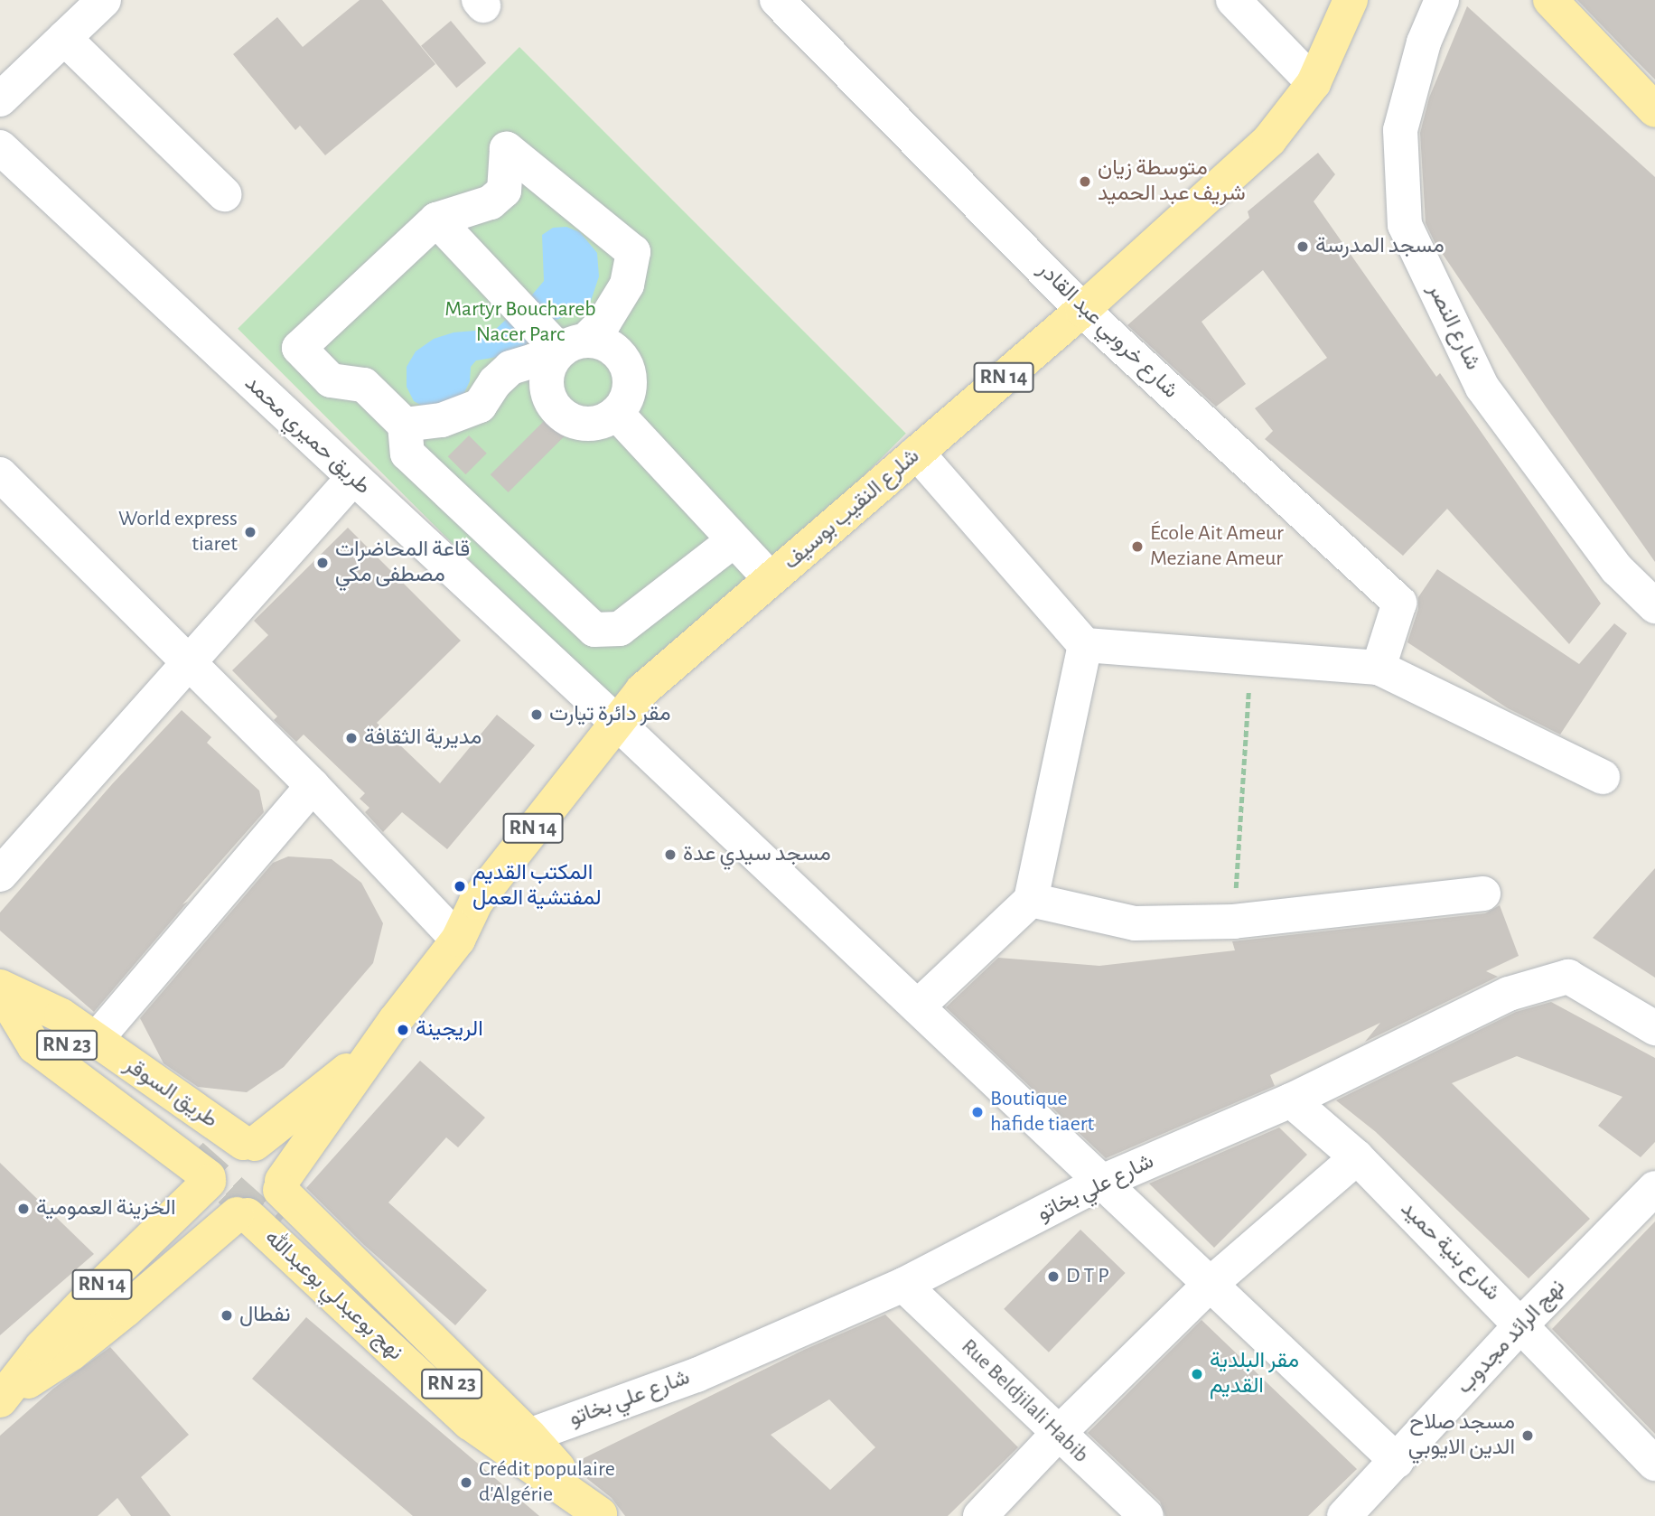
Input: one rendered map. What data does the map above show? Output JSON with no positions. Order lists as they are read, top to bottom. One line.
{"streets":{"main road":["RN 14","شلرع النقيب بوسيف","RN 23","طريق السوقر","نهج بوعبدلي بوعبدالله"],"street":["شارع النصر","شارع خروبي عبد القادر","طريق حميري محمد","شارع علي بخاتو","شارع بنية حميد","نهج الرائد مجدوب","Rue Beldjilali Habib"]},"crossings":[["شارع خروبي عبد القادر","شلرع النقيب بوسيف"],["RN 14","شلرع النقيب بوسيف"],["RN 14","طريق السوقر"],["RN 14","نهج بوعبدلي بوعبدالله"],["طريق حميري محمد","شلرع النقيب بوسيف"],["طريق حميري محمد","شارع علي بخاتو"],["طريق حميري محمد","نهج الرائد مجدوب"],["شلرع النقيب بوسيف","طريق السوقر"],["شلرع النقيب بوسيف","نهج بوعبدلي بوعبدالله"],["طريق السوقر","نهج بوعبدلي بوعبدالله"],["شارع علي بخاتو","شارع بنية حميد"],["شارع علي بخاتو","نهج بوعبدلي بوعبدالله"],["شارع علي بخاتو","Rue Beldjilali Habib"],["شارع بنية حميد","نهج الرائد مجدوب"]],"parks":["Martyr Bouchareb Nacer Parc"],"places":["متوسطة زيان شريف عبد الحميد","مسجد المدرسة","World express tiaret","École Ait Ameur Meziane Ameur","قاعة المحاضرات مصطفى مكي","مقر دائرة تيارت","مديرية الثقافة","مسجد سيدي عدة","المكتب القديم لمفتشية العمل","الريجينة","Boutique hafide tiaert","الخزينة العمومية","D T P","نفطال","مقر البلدية القديم","مسجد صلاح الدين الايوبي","Crédit populaire d'Algérie"]}
